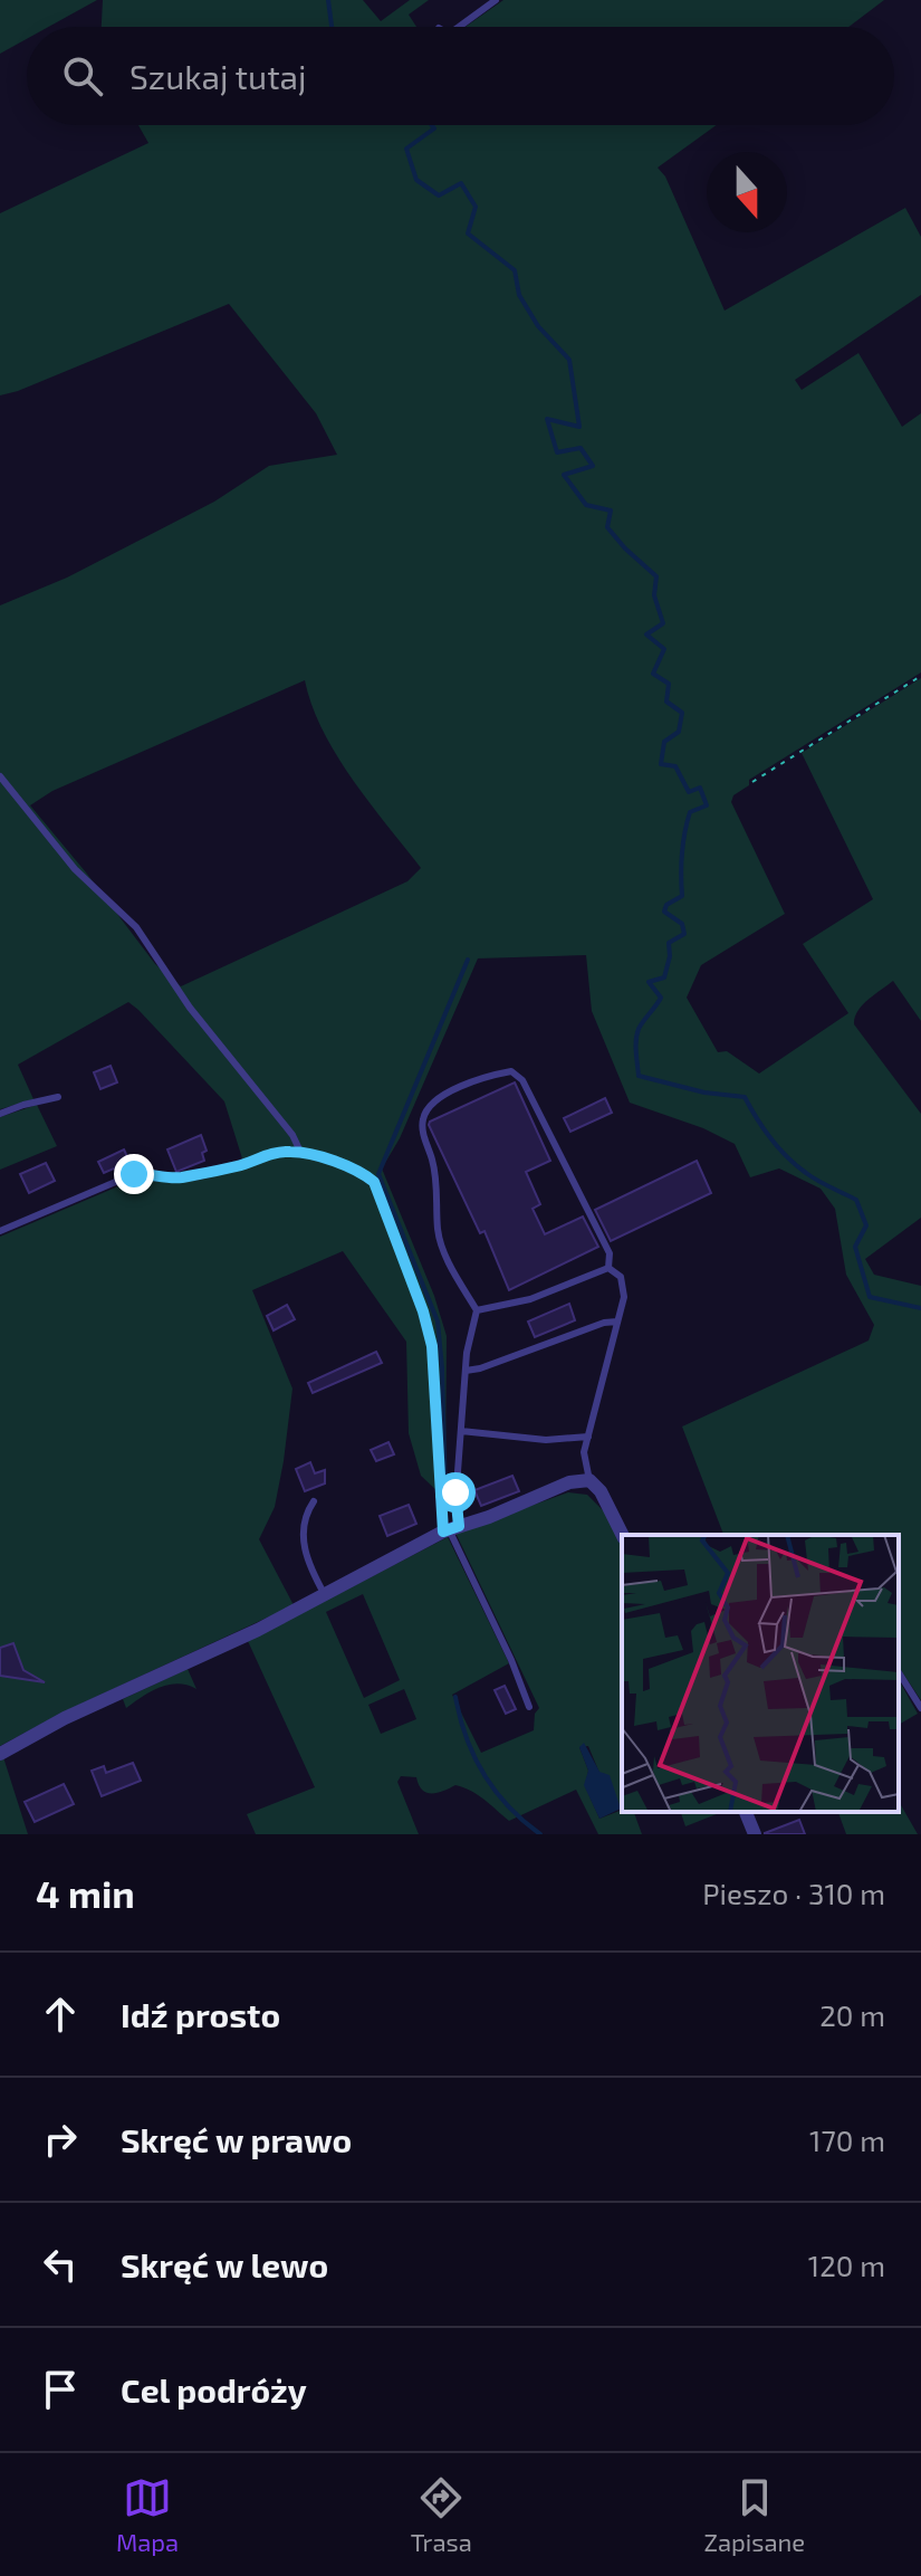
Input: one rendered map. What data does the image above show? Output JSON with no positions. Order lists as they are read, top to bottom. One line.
{"north":"bottom","page":{"search":"Szukaj tutaj","heading":["4 min","Pieszo · 310 m"],"list":[["Idź prosto","20 m"],["Skręć w prawo","170 m"],["Skręć w lewo","120 m"],"Cel podróży"],"nav":["Mapa","Trasa","Zapisane"]}}
